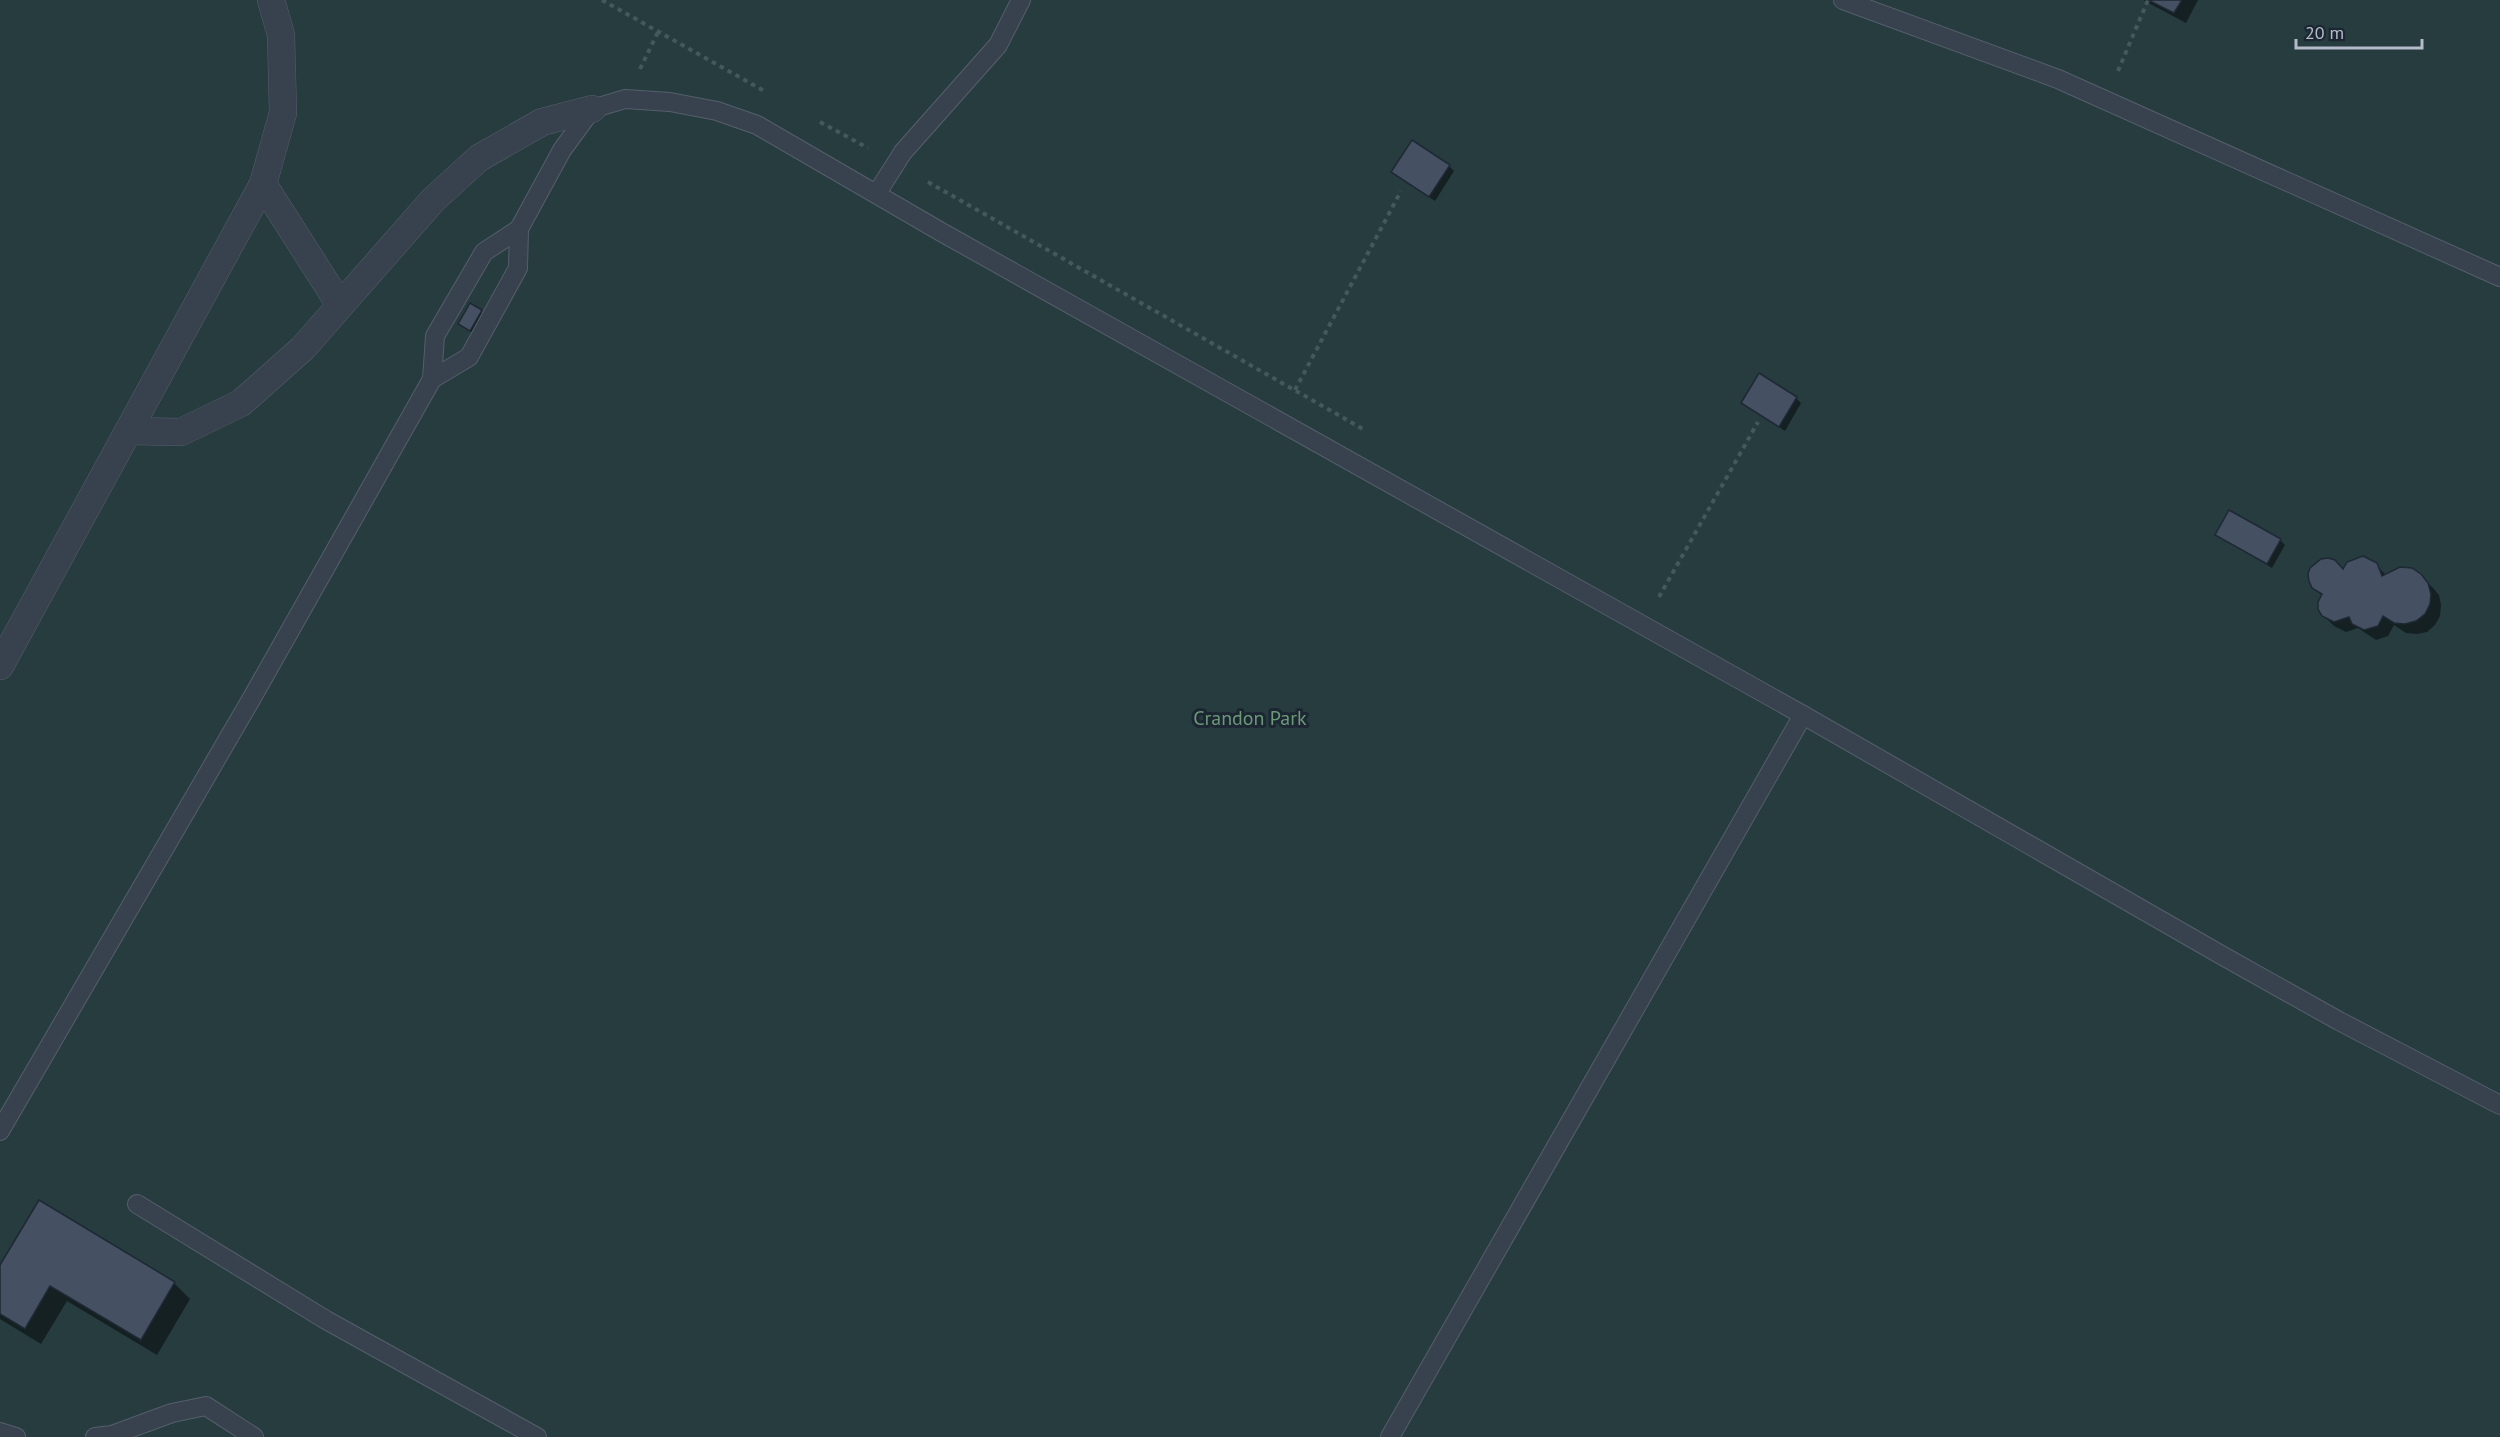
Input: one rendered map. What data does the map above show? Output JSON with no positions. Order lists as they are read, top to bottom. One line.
{"parks":["Crandon Park"],"scale_bar":"20 m"}
